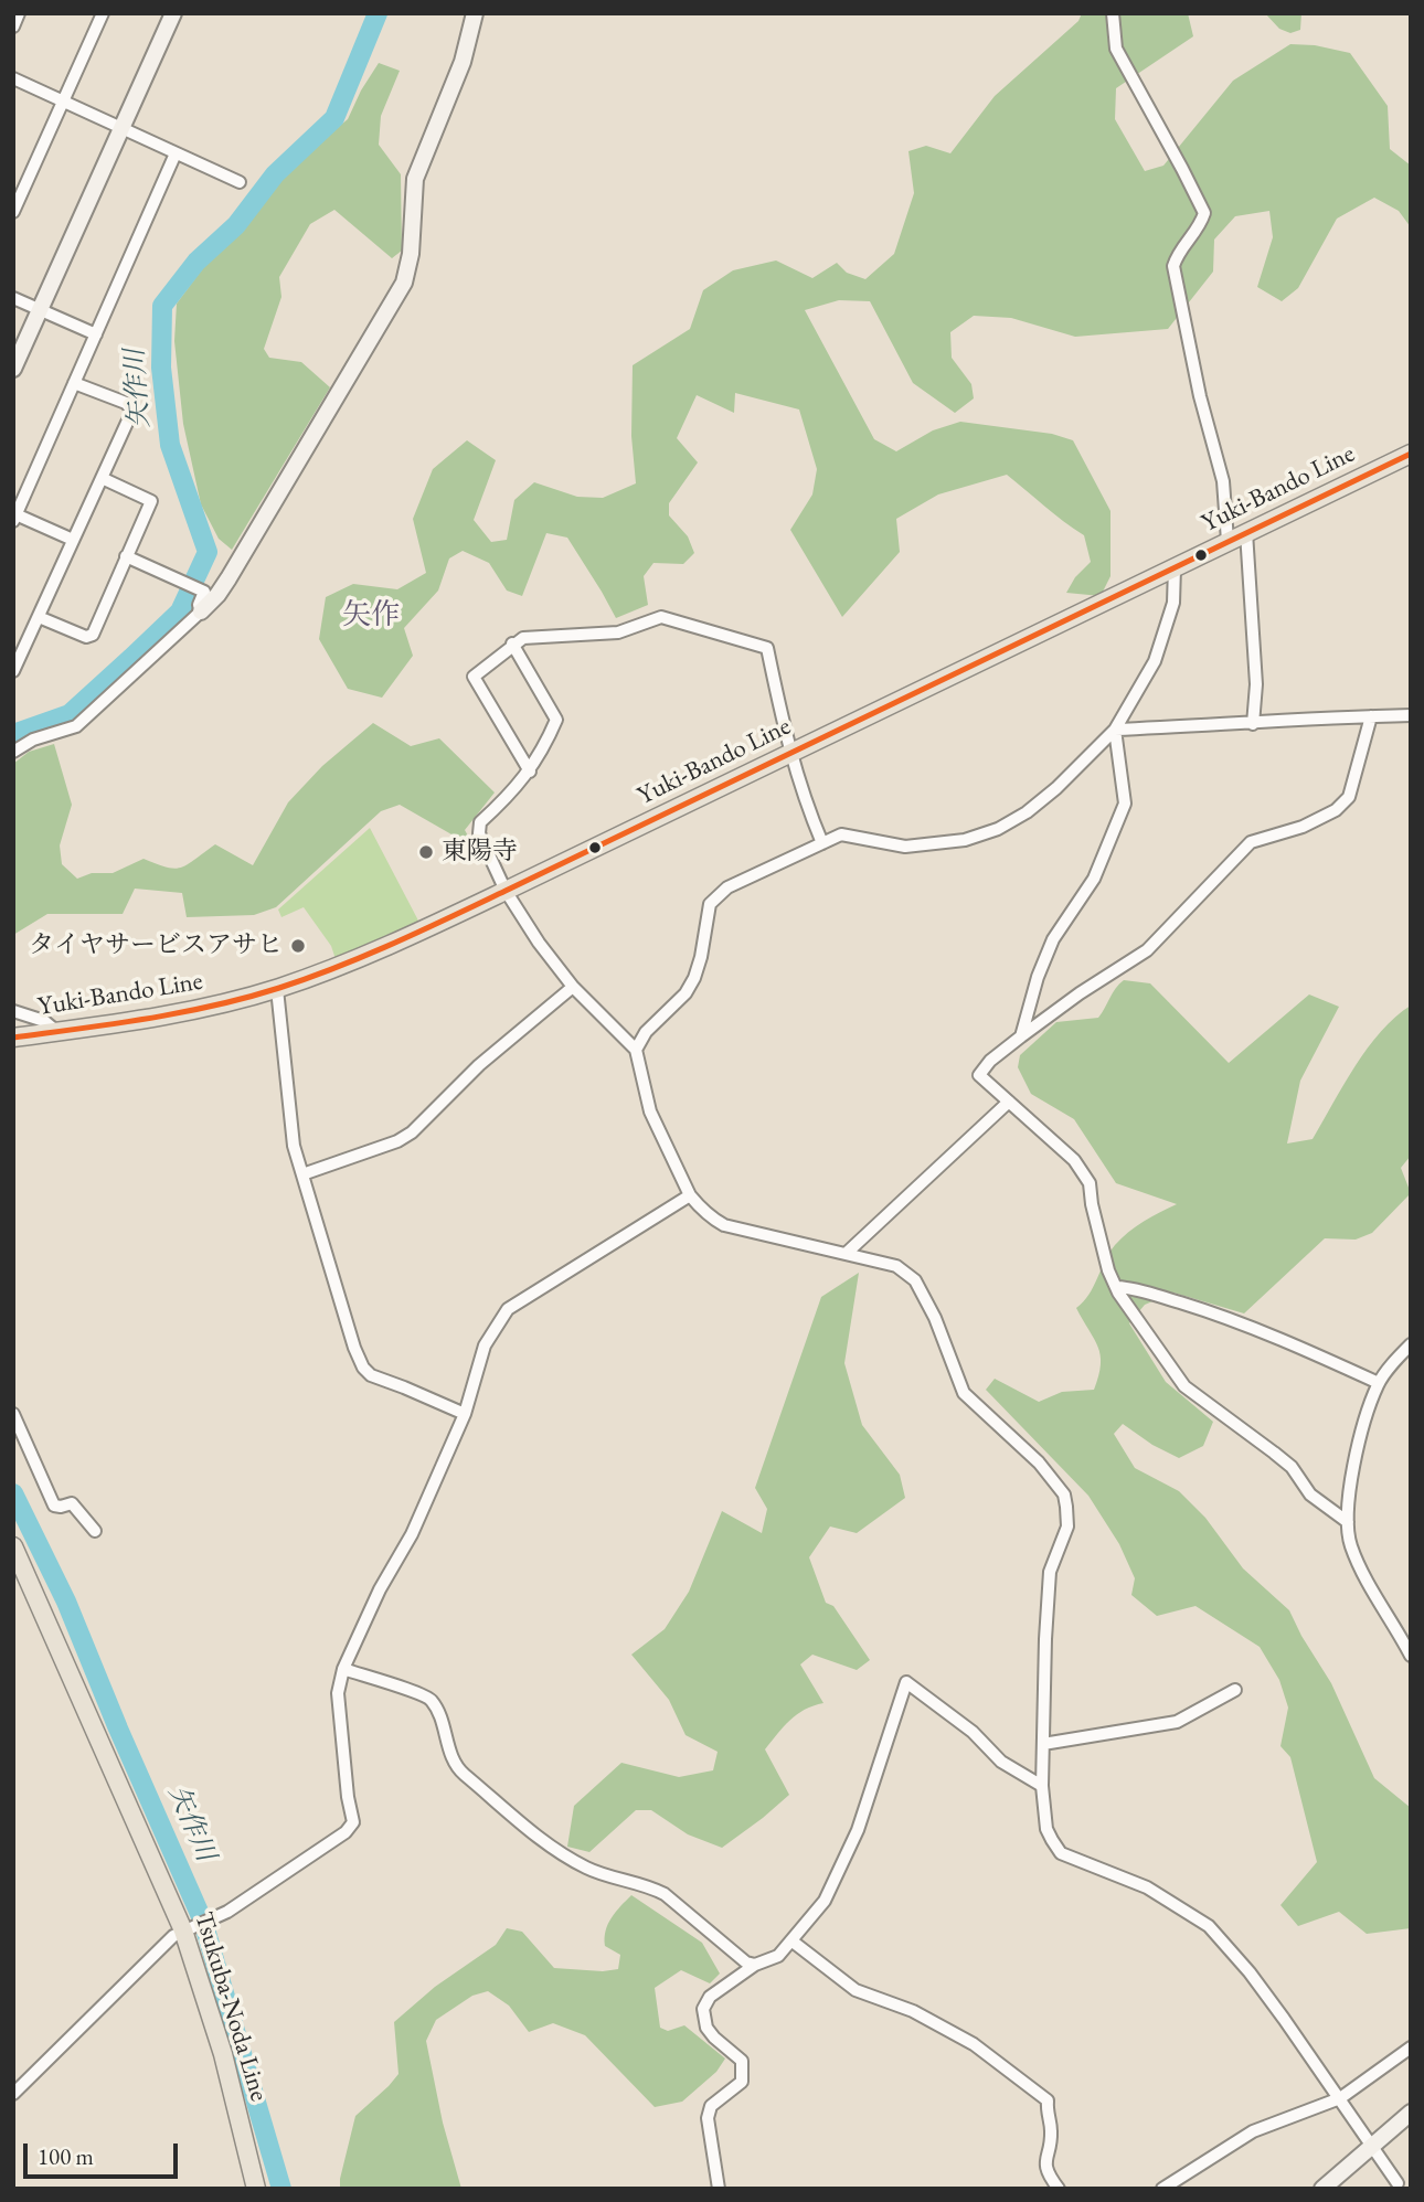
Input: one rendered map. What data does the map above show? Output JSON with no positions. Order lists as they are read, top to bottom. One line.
{"streets":{"main road":["Yuki-Bando Line","Tsukuba-Noda Line"]},"districts":["矢作"],"water":["矢作川"],"places":["東陽寺","タイヤサービスアサヒ"],"scale_bar":"100 m"}
